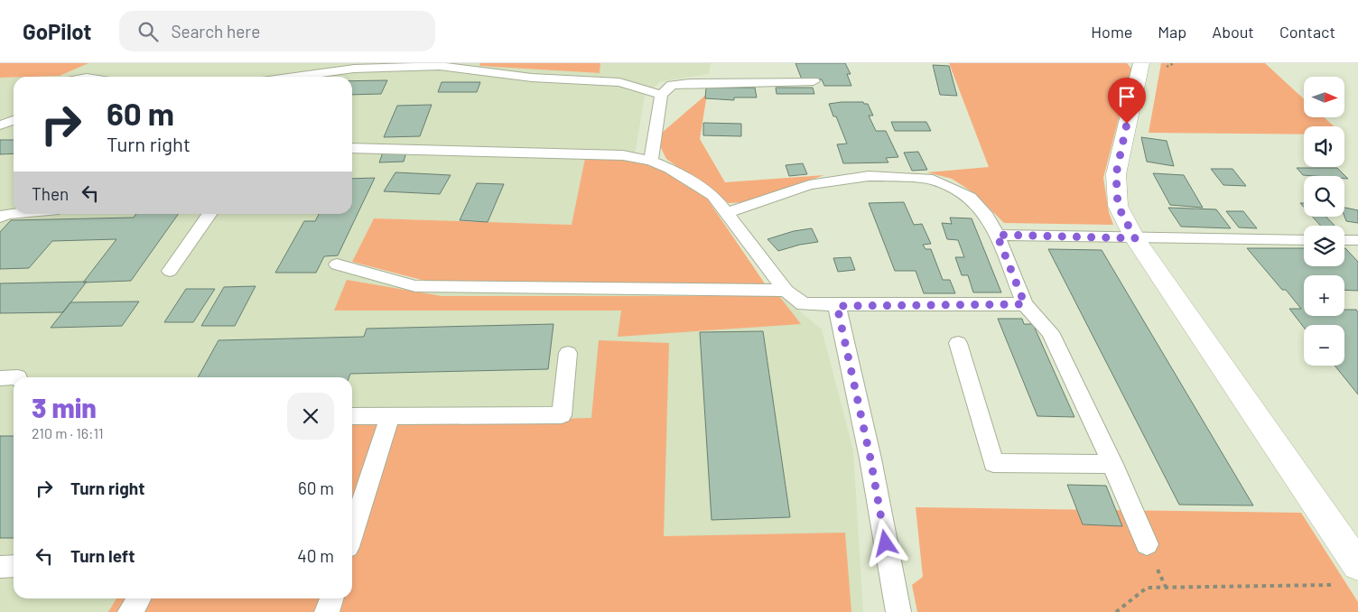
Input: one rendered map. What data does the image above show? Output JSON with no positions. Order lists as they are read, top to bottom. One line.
{"north":"right","page":{"header":"GoPilot","search":"Search here","nav":["Home","Map","About","Contact"],"map_buttons":["+","−"],"turn":["60 m","Turn right"],"then":"Then","heading":["3 min","210 m · 16:11"],"list":[{"name":"Turn right","value":"60 m"},{"name":"Turn left","value":"40 m"}]}}
